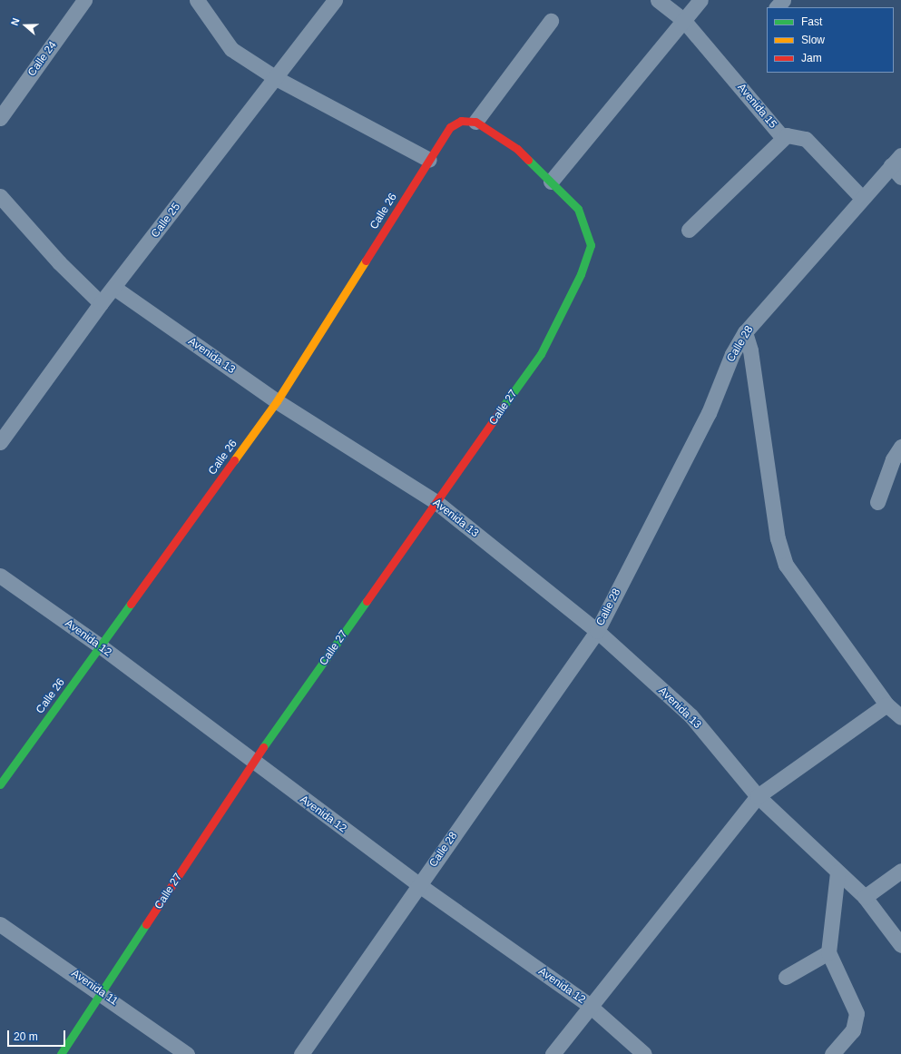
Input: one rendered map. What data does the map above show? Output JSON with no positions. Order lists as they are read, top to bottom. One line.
{"streets":{"street":["Calle 24","Avenida 15","Calle 26","Calle 25","Calle 28","Avenida 13","Calle 27","Avenida 12","Avenida 11"]},"crossings":[["Avenida 15","Calle 28"],["Calle 26","Avenida 13"],["Calle 26","Avenida 12"],["Calle 25","Avenida 13"],["Calle 28","Avenida 13"],["Calle 28","Avenida 12"],["Avenida 13","Calle 27"],["Calle 27","Avenida 12"],["Calle 27","Avenida 11"]],"legend":["Fast","Slow","Jam"],"scale_bar":"20 m","north":"left"}
